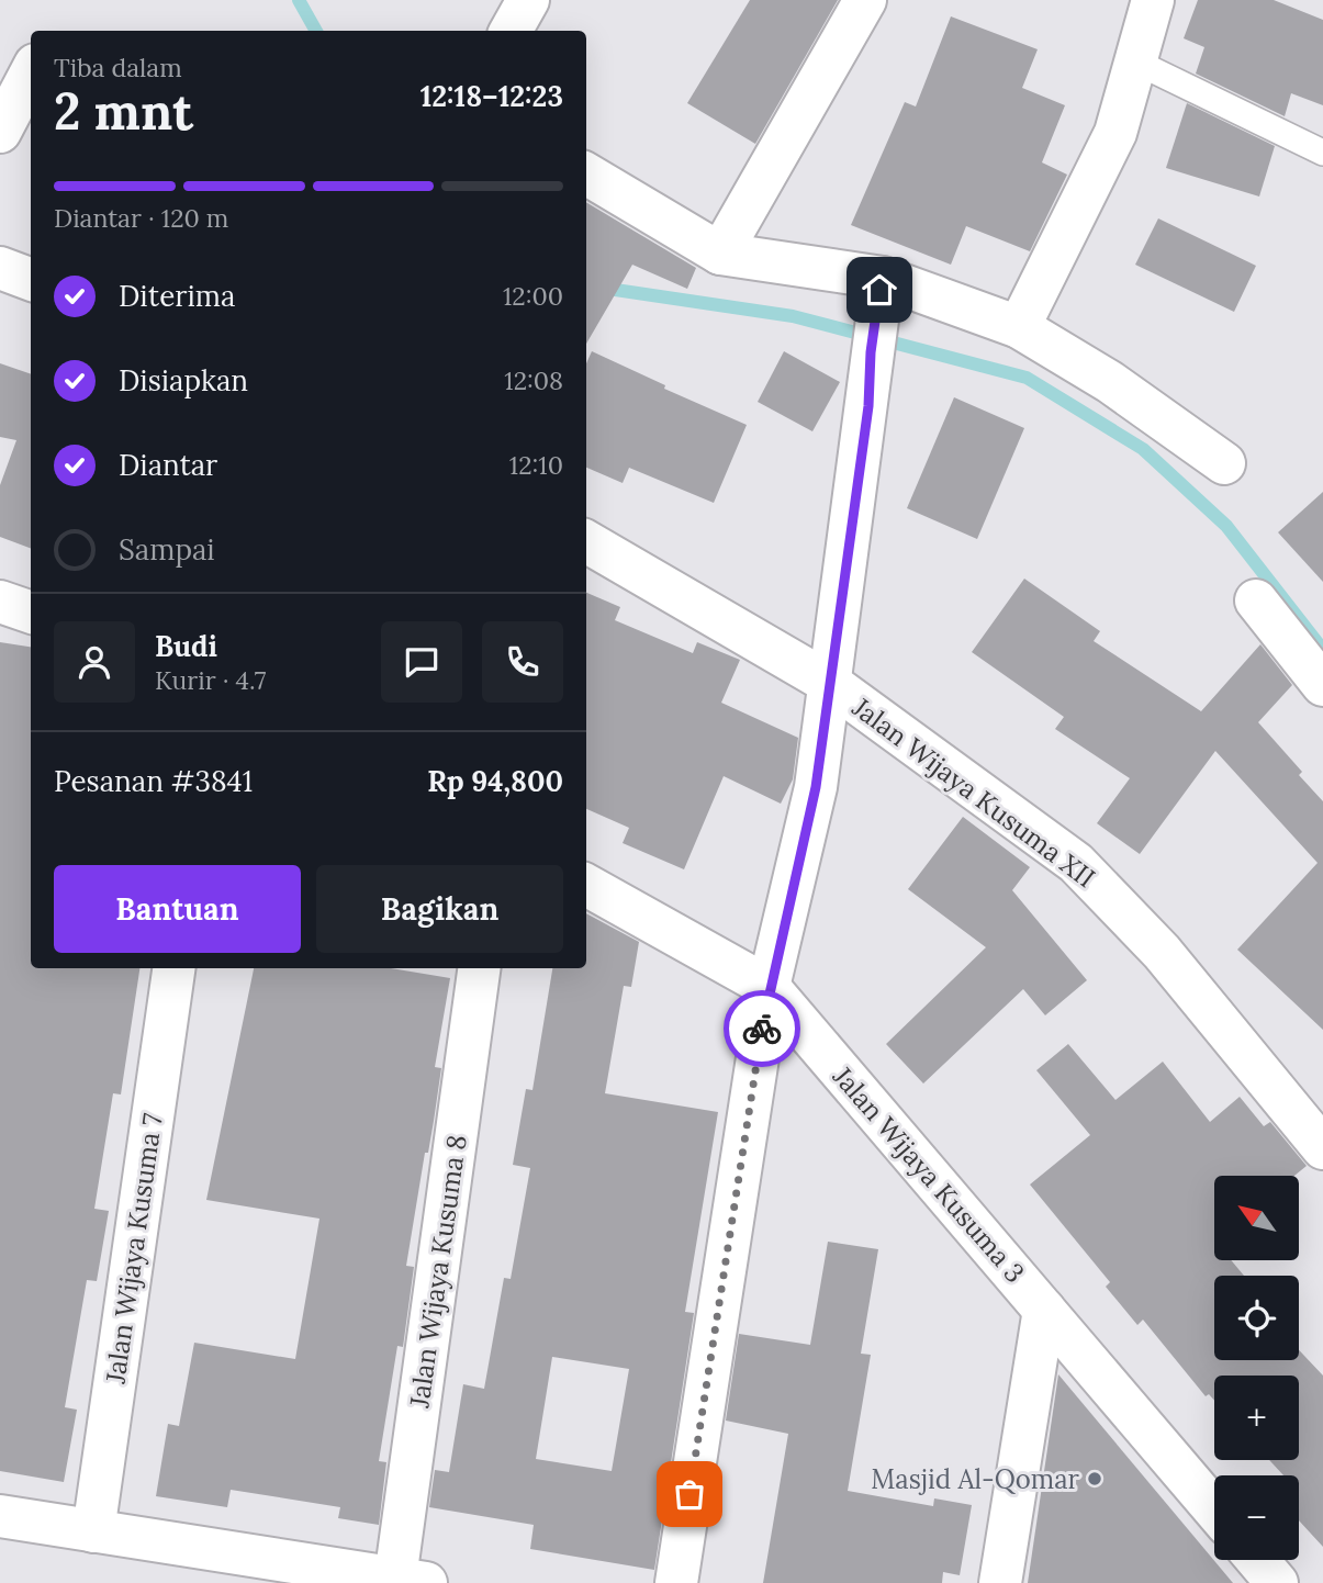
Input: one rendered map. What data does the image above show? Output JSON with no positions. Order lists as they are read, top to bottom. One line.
{"streets":{"street":["Jalan Wijaya Kusuma XII","Jalan Wijaya Kusuma 3","Jalan Wijaya Kusuma 7","Jalan Wijaya Kusuma 8"]},"places":["Masjid Al-Qomar"],"north":"top left","page":{"heading":["2 mnt","Tiba dalam","12:18–12:23"],"panel":["Budi","Kurir · 4.7","Pesanan #3841","Rp 94,800"],"bar":"Diantar · 120 m","list":[["Diterima","12:00"],["Disiapkan","12:08"],["Diantar","12:10"],"Sampai"],"buttons":["Bantuan","Bagikan"],"map_buttons":["+","−"]}}
